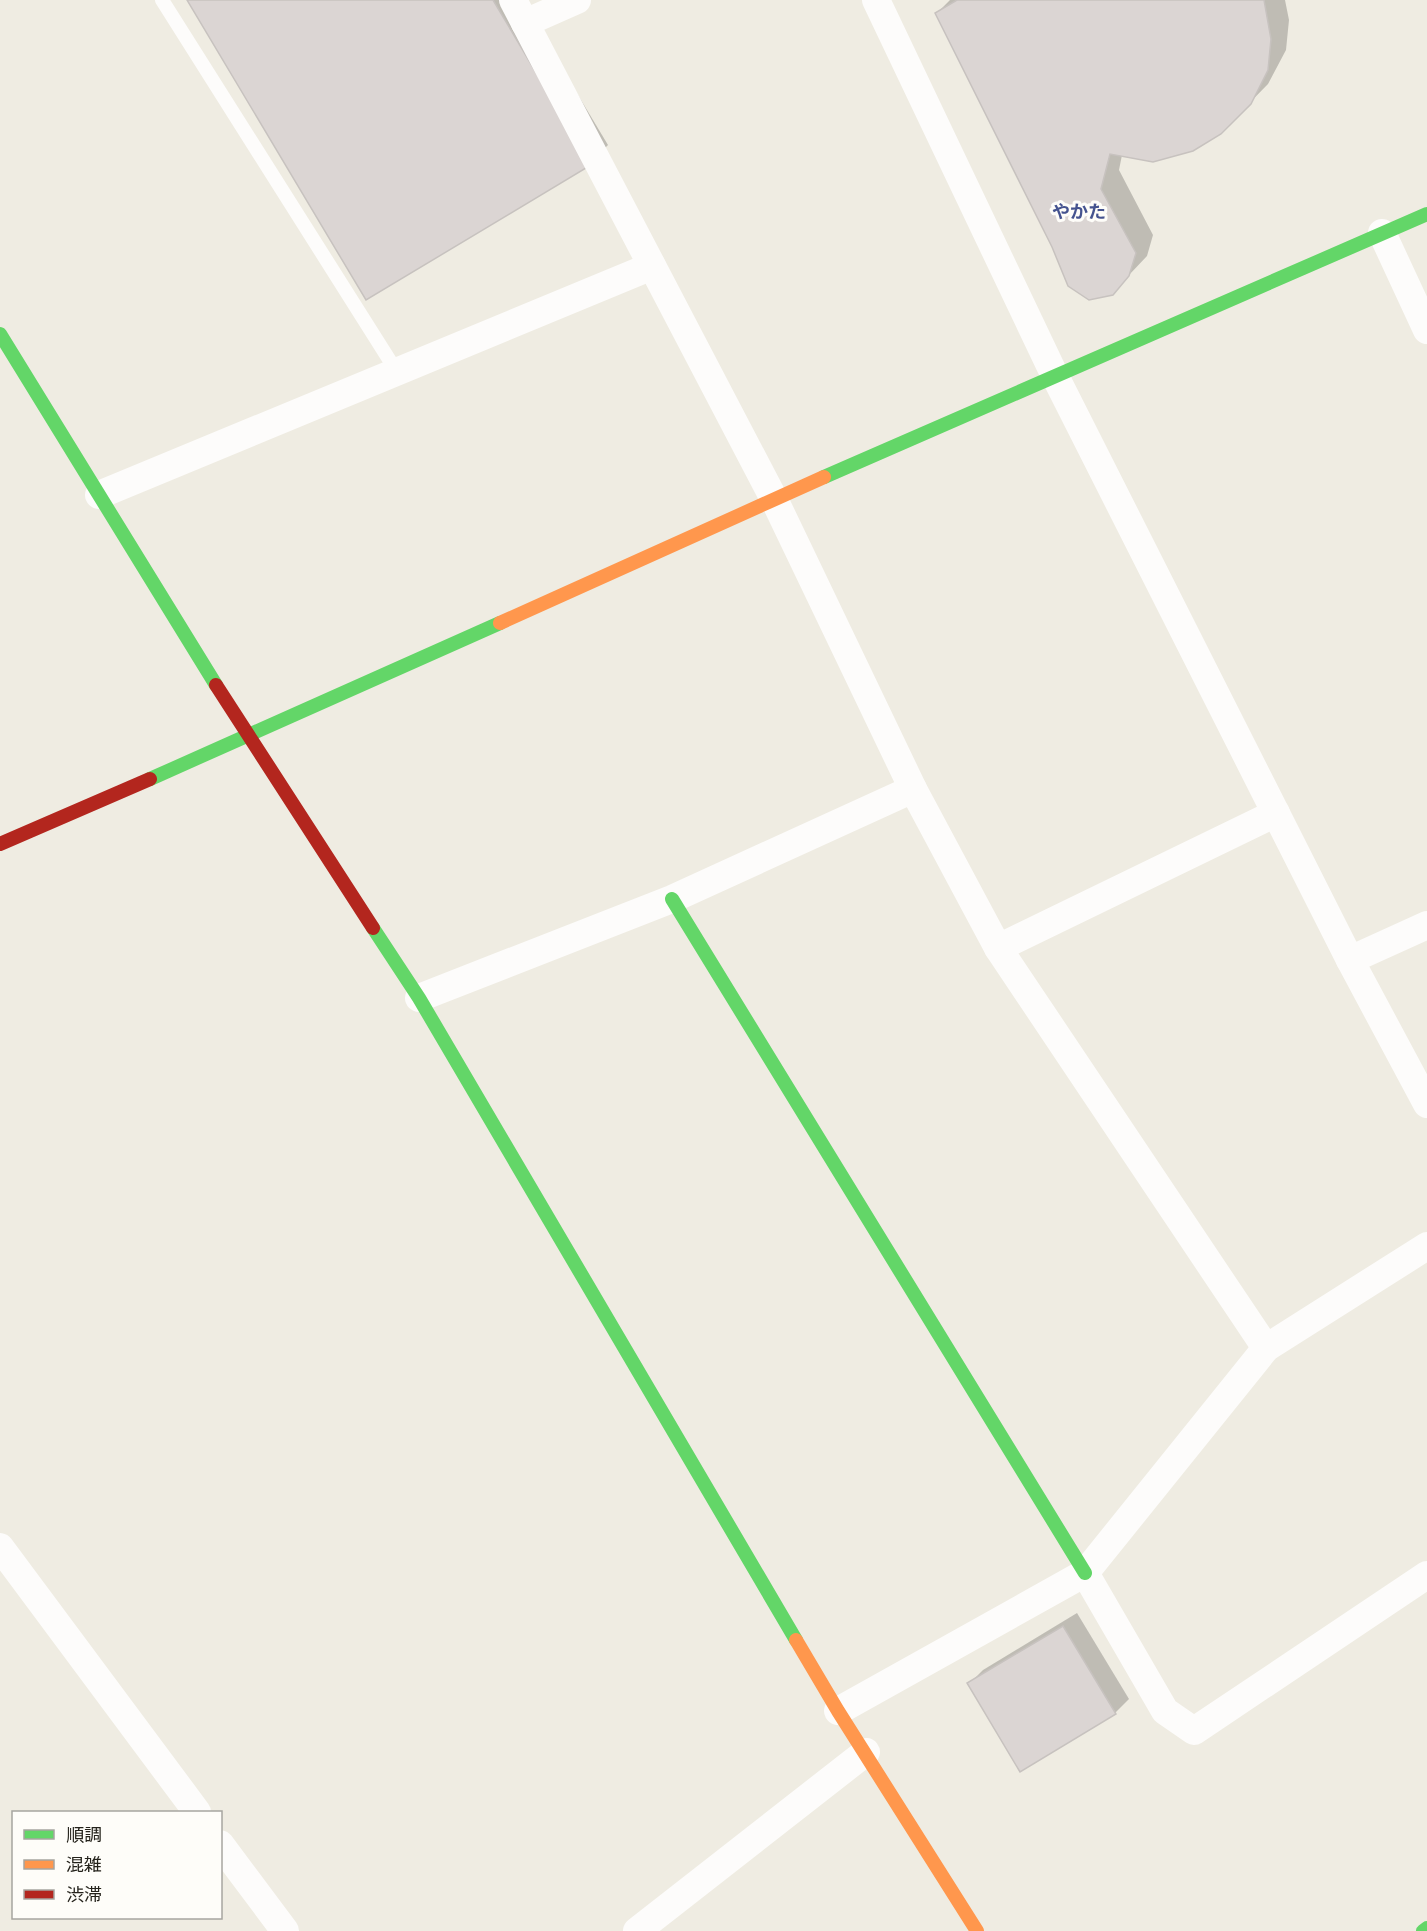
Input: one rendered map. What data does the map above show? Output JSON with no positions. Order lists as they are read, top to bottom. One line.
{"districts":["やかた"],"legend":["順調","混雑","渋滞"]}
